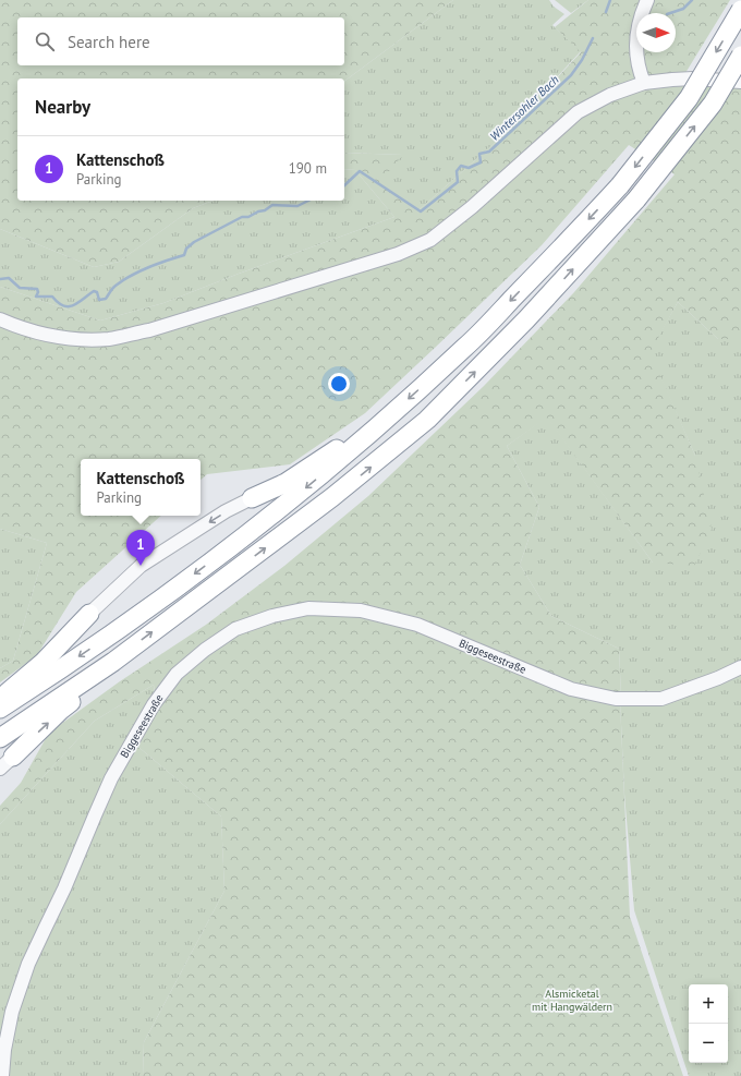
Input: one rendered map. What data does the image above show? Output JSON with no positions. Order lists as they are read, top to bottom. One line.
{"streets":{"street":["Biggeseestraße"]},"water":["Wintersohler Bach"],"parks":["Alsmicketal mit Hangwäldern"],"north":"right","page":{"search":"Search here","heading":"Nearby","list":[{"mark":"1","name":"Kattenschoß","note":"Parking","value":"190 m"}],"popup":["Kattenschoß","Parking"],"pins":"1","map_buttons":["+","−"]}}
